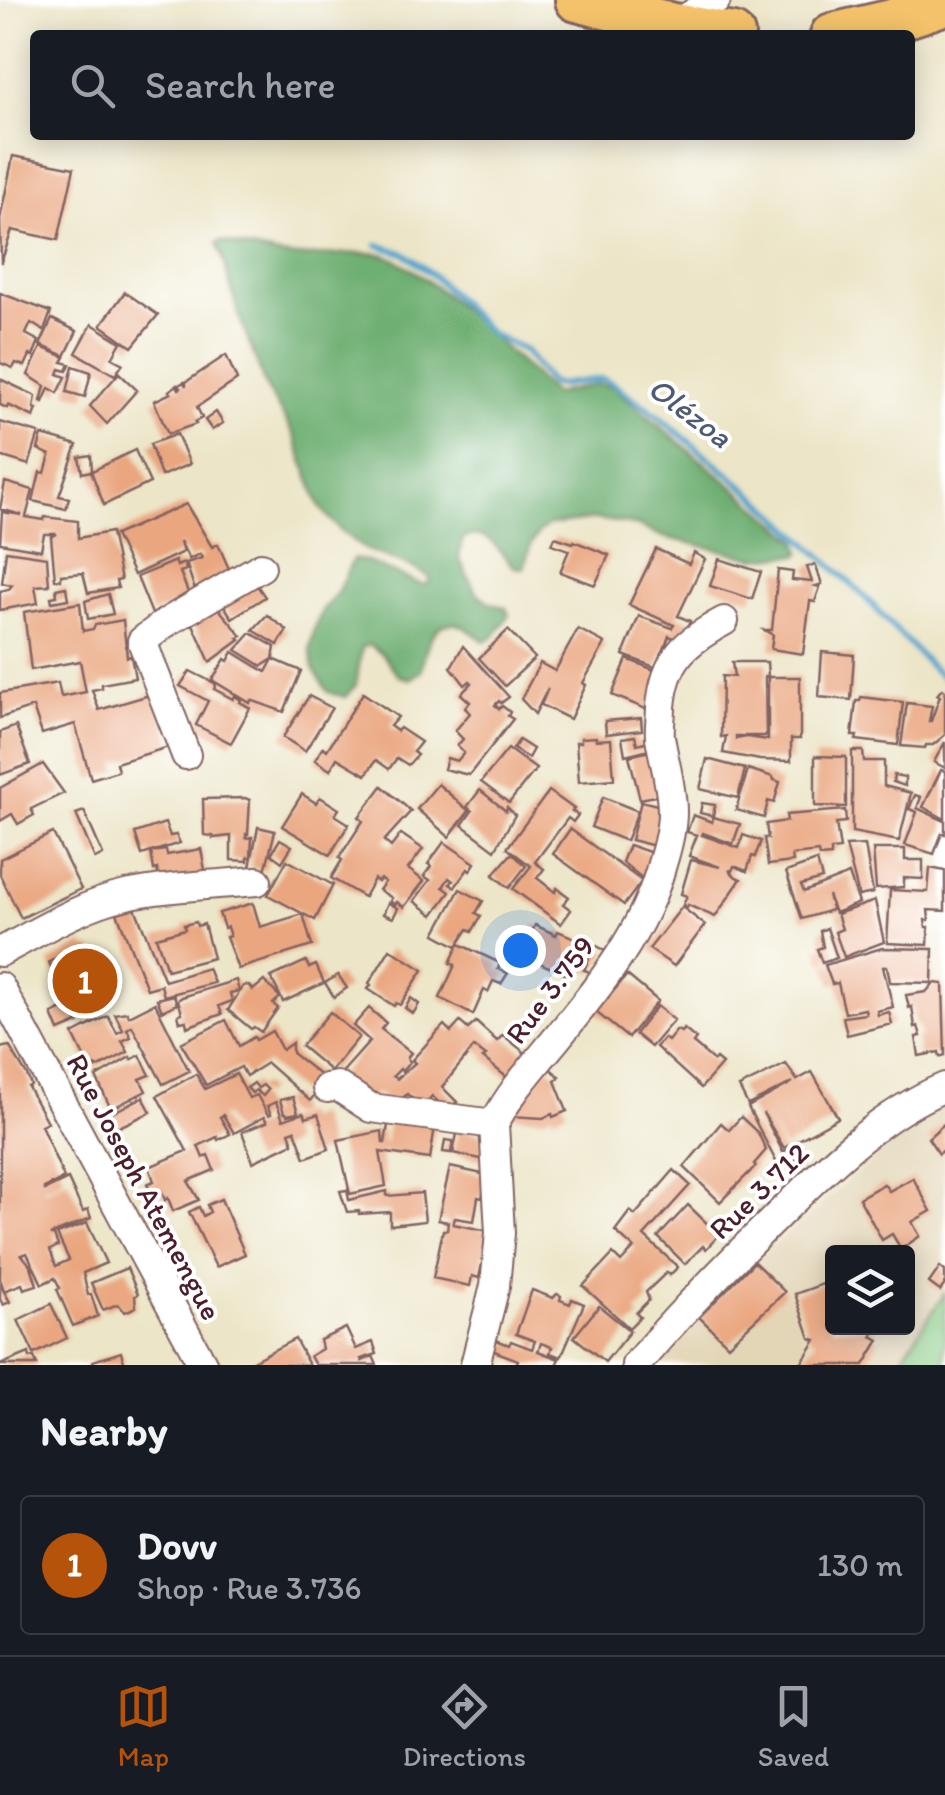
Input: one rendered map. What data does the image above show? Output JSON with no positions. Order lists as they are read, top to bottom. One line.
{"streets":{"street":["Rue 3.759","Rue Joseph Atemengue","Rue 3.712"]},"water":["Olézoa"],"page":{"search":"Search here","pins":"1","heading":"Nearby","list":[{"mark":"1","name":"Dovv","note":"Shop · Rue 3.736","value":"130 m"}],"nav":["Map","Directions","Saved"]}}
